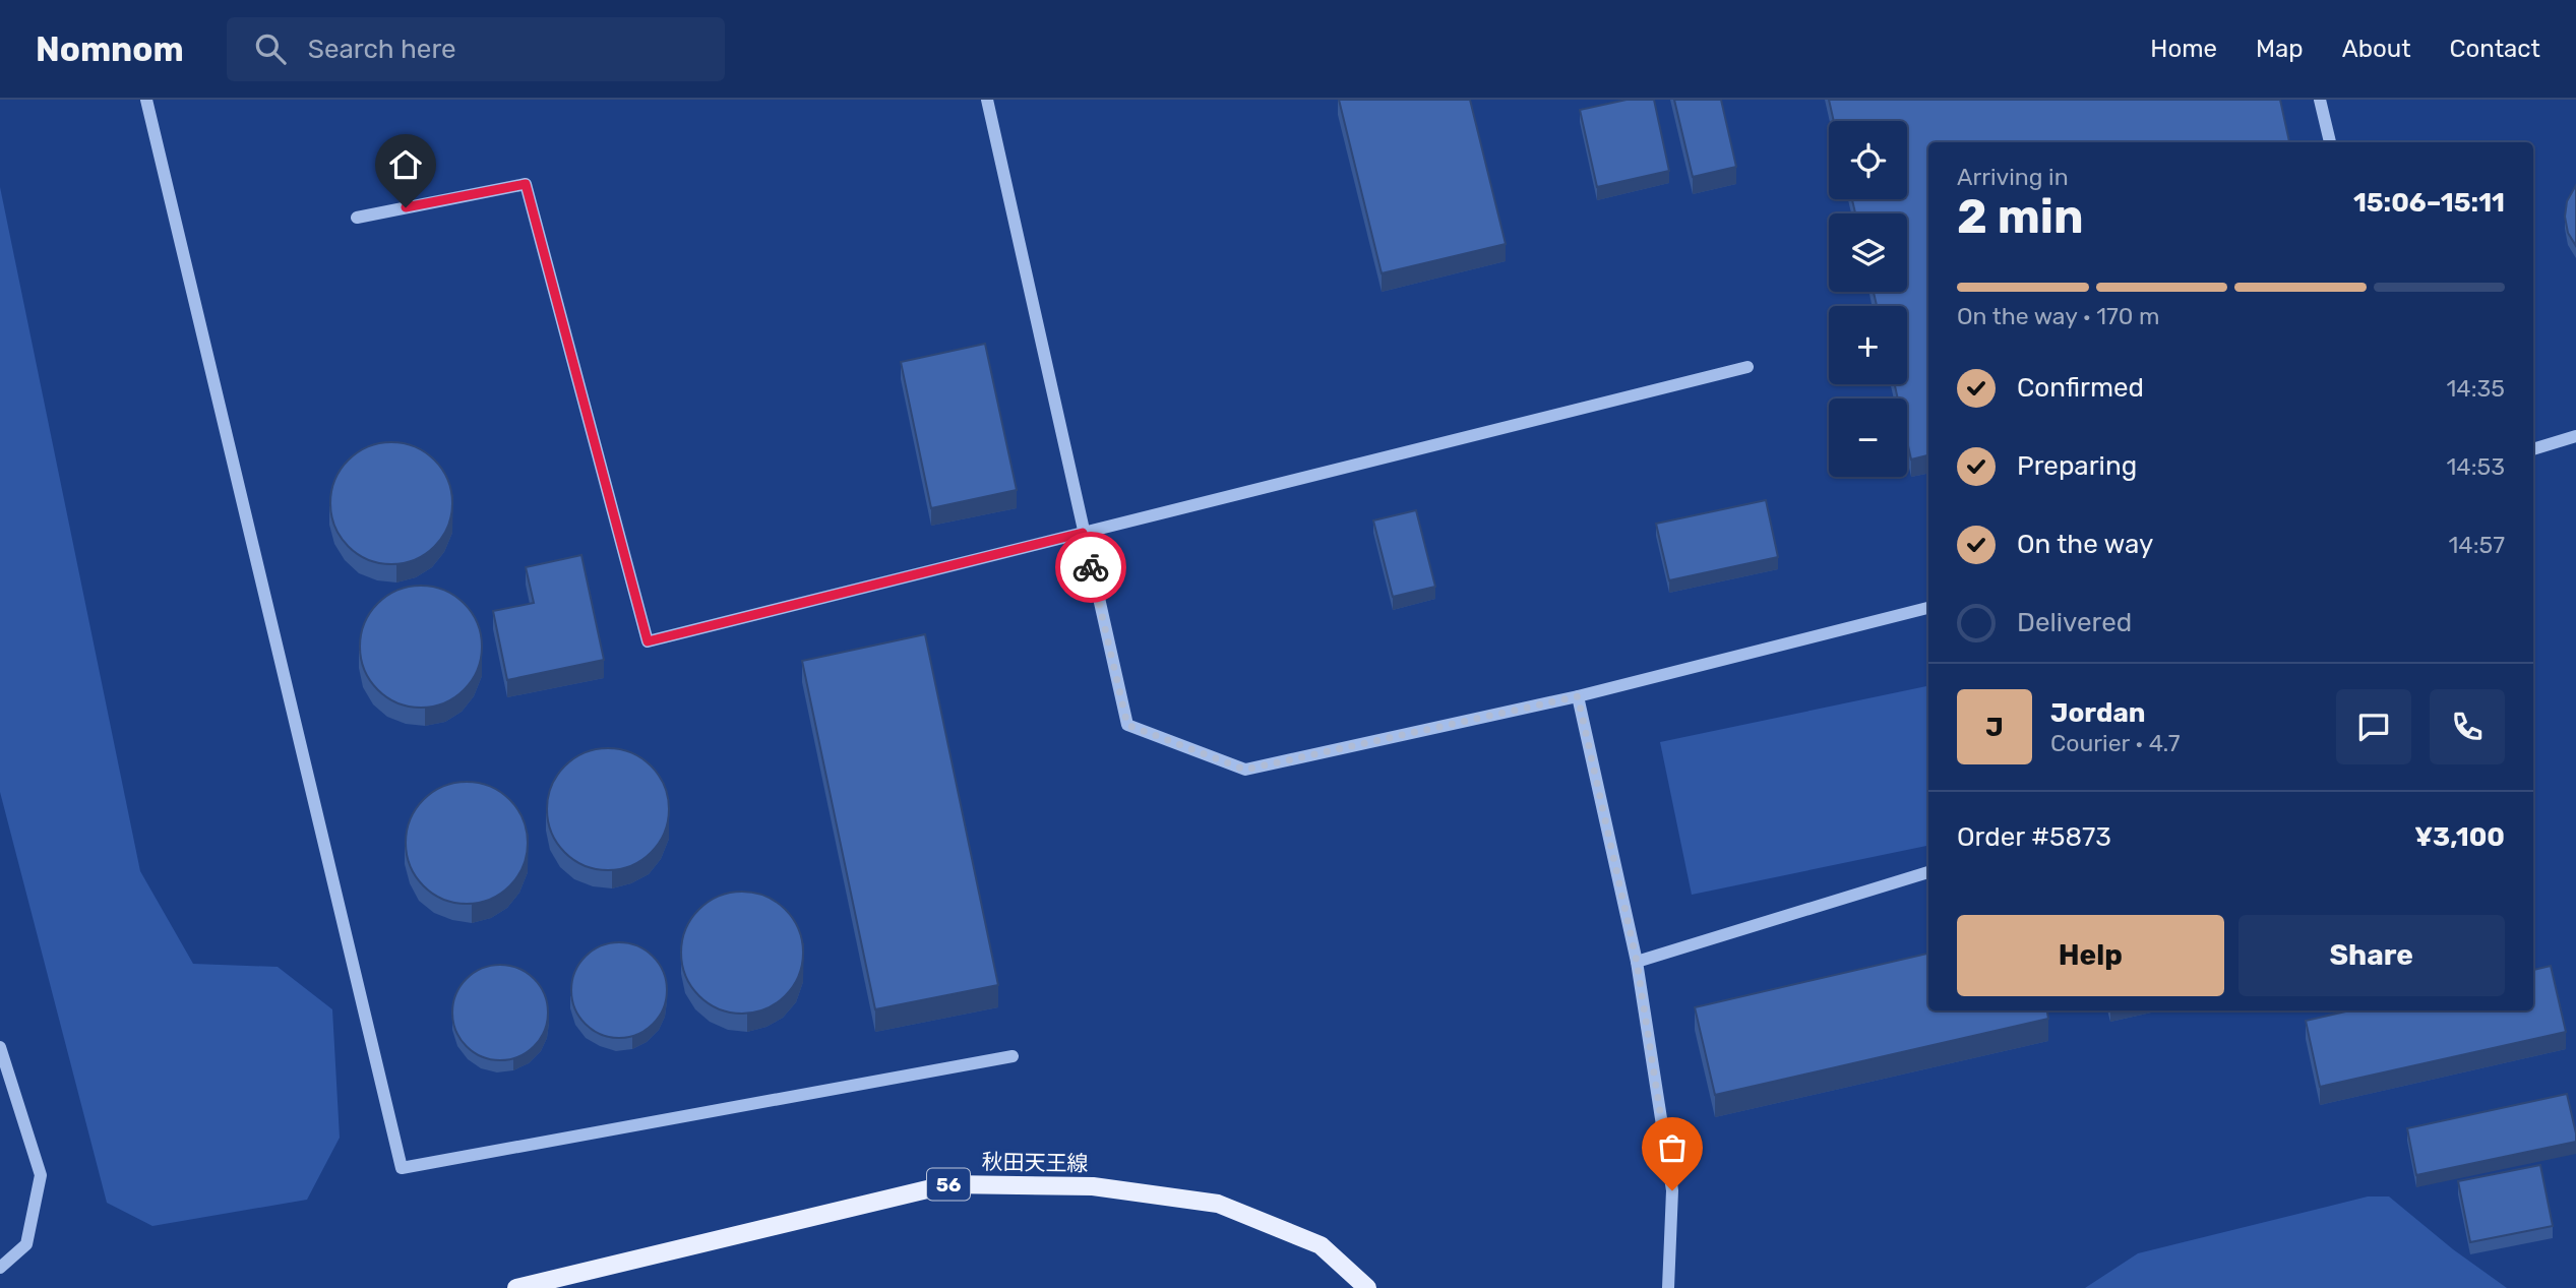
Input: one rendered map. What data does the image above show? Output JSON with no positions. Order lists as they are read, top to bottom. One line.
{"streets":{"main road":["秋田天王線","56"]},"page":{"header":"Nomnom","search":"Search here","nav":["Home","Map","About","Contact"],"map_buttons":["+","−"],"heading":["2 min","Arriving in","15:06–15:11"],"panel":["Jordan","Courier · 4.7","Order #5873","¥3,100"],"bar":"On the way · 170 m","list":[["Confirmed","14:35"],["Preparing","14:53"],["On the way","14:57"],"Delivered"],"round":"J","buttons":["Help","Share"]}}
